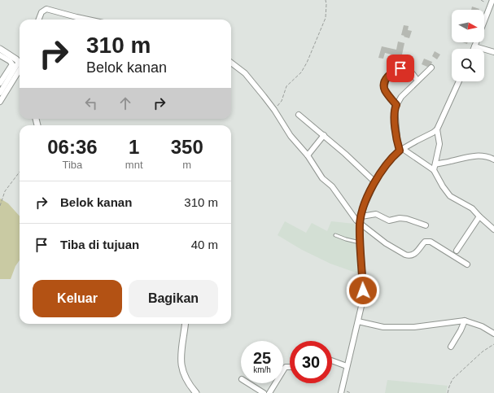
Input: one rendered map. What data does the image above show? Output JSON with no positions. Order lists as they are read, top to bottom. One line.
{"north":"right","page":{"turn":["310 m","Belok kanan"],"eta":["06:36","Tiba","1","mnt","350","m"],"list":[{"name":"Belok kanan","value":"310 m"},{"name":"Tiba di tujuan","value":"40 m"}],"buttons":["Keluar","Bagikan"],"speed":"25 km/h","limit":"30"}}
